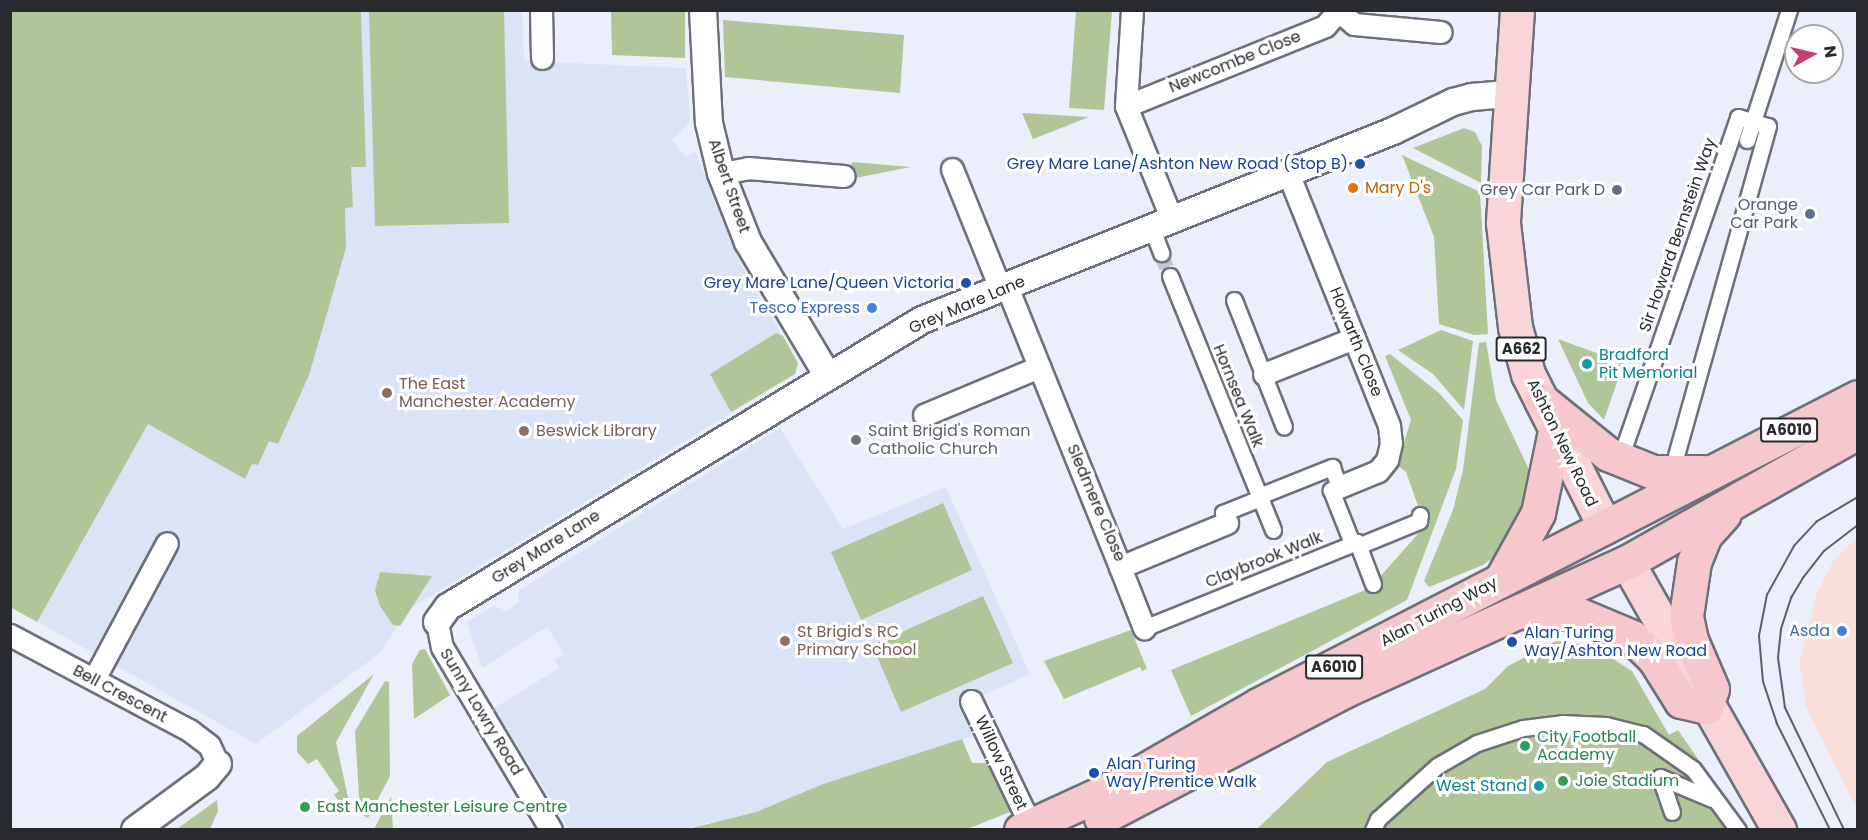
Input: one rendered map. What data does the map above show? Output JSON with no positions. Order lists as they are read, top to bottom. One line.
{"streets":{"highway":["A6010","Ashton New Road","Alan Turing Way"],"main road":["A662"],"street":["Newcombe Close","Albert Street","Sir Howard Bernstein Way","Grey Mare Lane","Howarth Close","Hornsea Walk","Sledmere Close","Claybrook Walk","Bell Crescent","Sunny Lowry Road","Willow Street"]},"crossings":[["Albert Street","Grey Mare Lane"],["Grey Mare Lane","Howarth Close"],["Grey Mare Lane","Ashton New Road"],["Grey Mare Lane","Sledmere Close"],["Grey Mare Lane","Sunny Lowry Road"],["Howarth Close","Sledmere Close"],["Hornsea Walk","Sledmere Close"],["Ashton New Road","Alan Turing Way"],["Alan Turing Way","Willow Street"]],"places":["Grey Mare Lane/Ashton New Road (Stop B)","Mary D's","Grey Car Park D","Orange Car Park","Grey Mare Lane/Queen Victoria","Tesco Express","Bradford Pit Memorial","The East Manchester Academy","Beswick Library","Saint Brigid's Roman Catholic Church","Asda","St Brigid's RC Primary School","Alan Turing Way/Ashton New Road","City Football Academy","Alan Turing Way/Prentice Walk","Joie Stadium","West Stand","East Manchester Leisure Centre"],"north":"right"}
